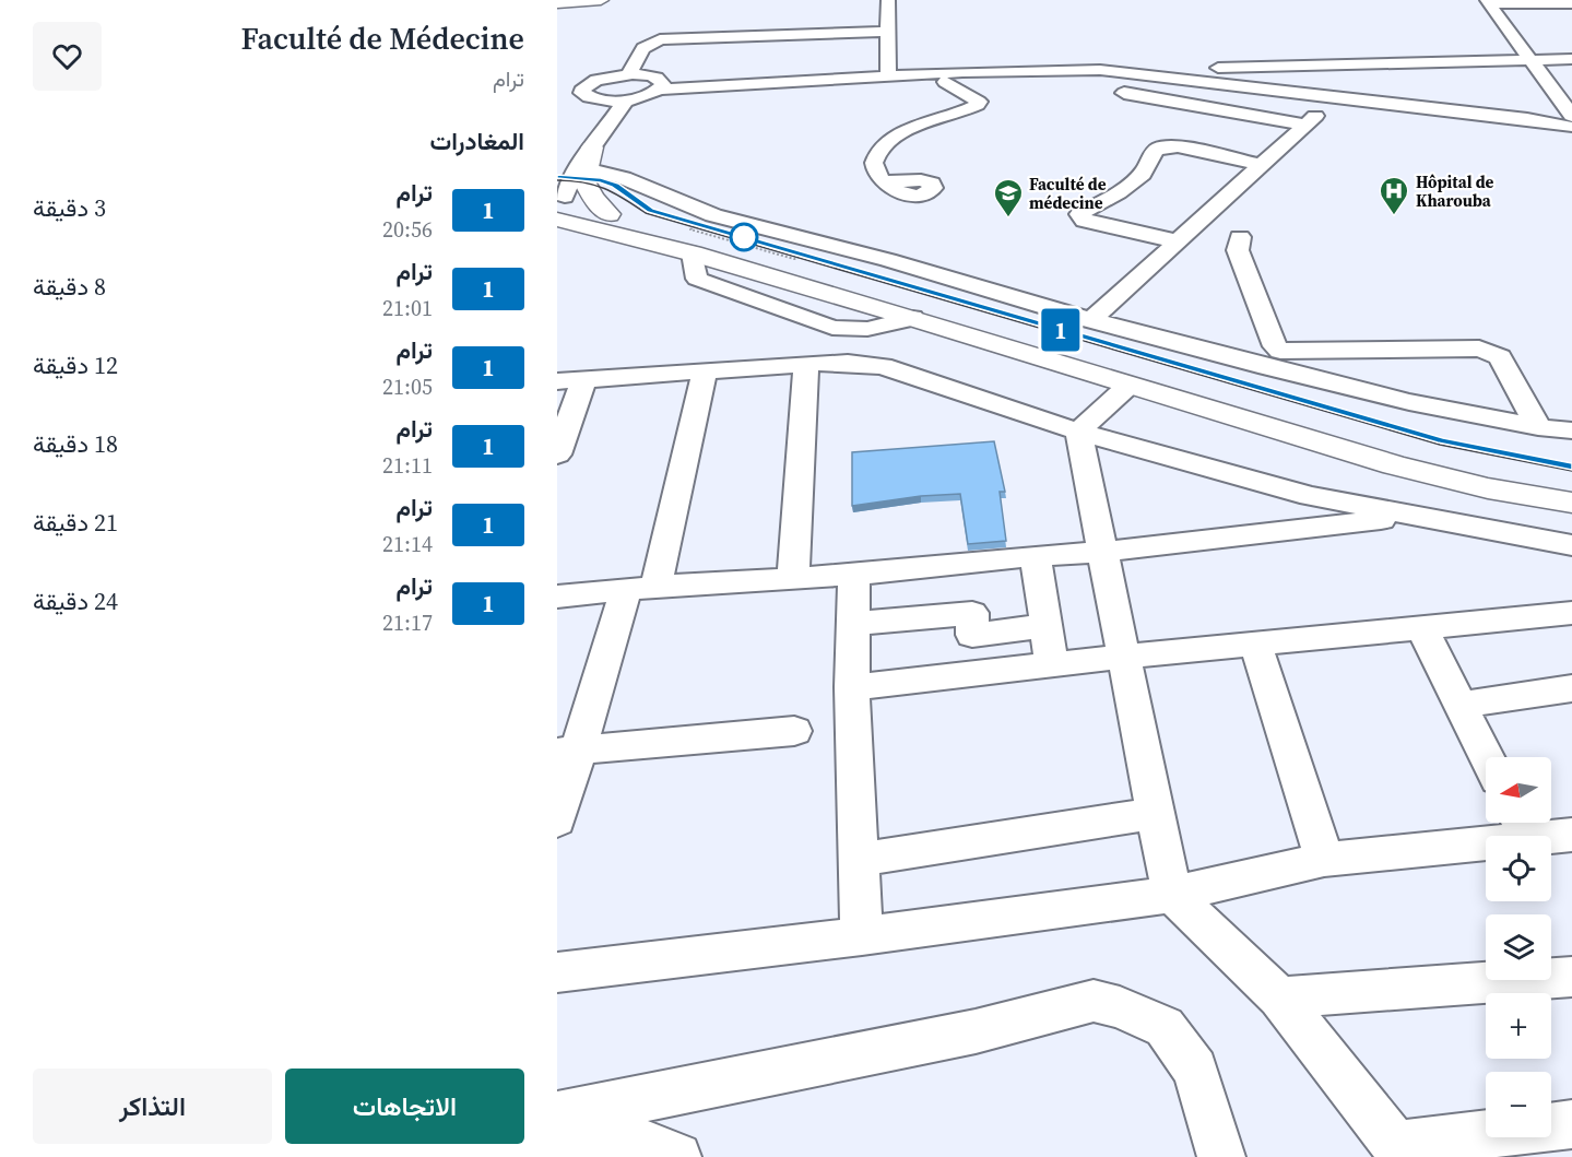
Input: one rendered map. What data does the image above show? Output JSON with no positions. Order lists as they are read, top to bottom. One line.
{"places":{"hospital":["Hôpital de Kharouba"],"school or university":["Faculté de médecine"]},"lines":["tram line 1"],"north":"left","page":{"on_map":"1","heading":[["Faculté de Médecine","ترام"],"المغادرات"],"list":[{"mark":"1","name":"ترام","note":"20:56","value":"3 دقيقة"},{"mark":"1","name":"ترام","note":"21:01","value":"8 دقيقة"},{"mark":"1","name":"ترام","note":"21:05","value":"12 دقيقة"},{"mark":"1","name":"ترام","note":"21:11","value":"18 دقيقة"},{"mark":"1","name":"ترام","note":"21:14","value":"21 دقيقة"},{"mark":"1","name":"ترام","note":"21:17","value":"24 دقيقة"}],"map_buttons":["+","−"],"buttons":["الاتجاهات","التذاكر"]}}
